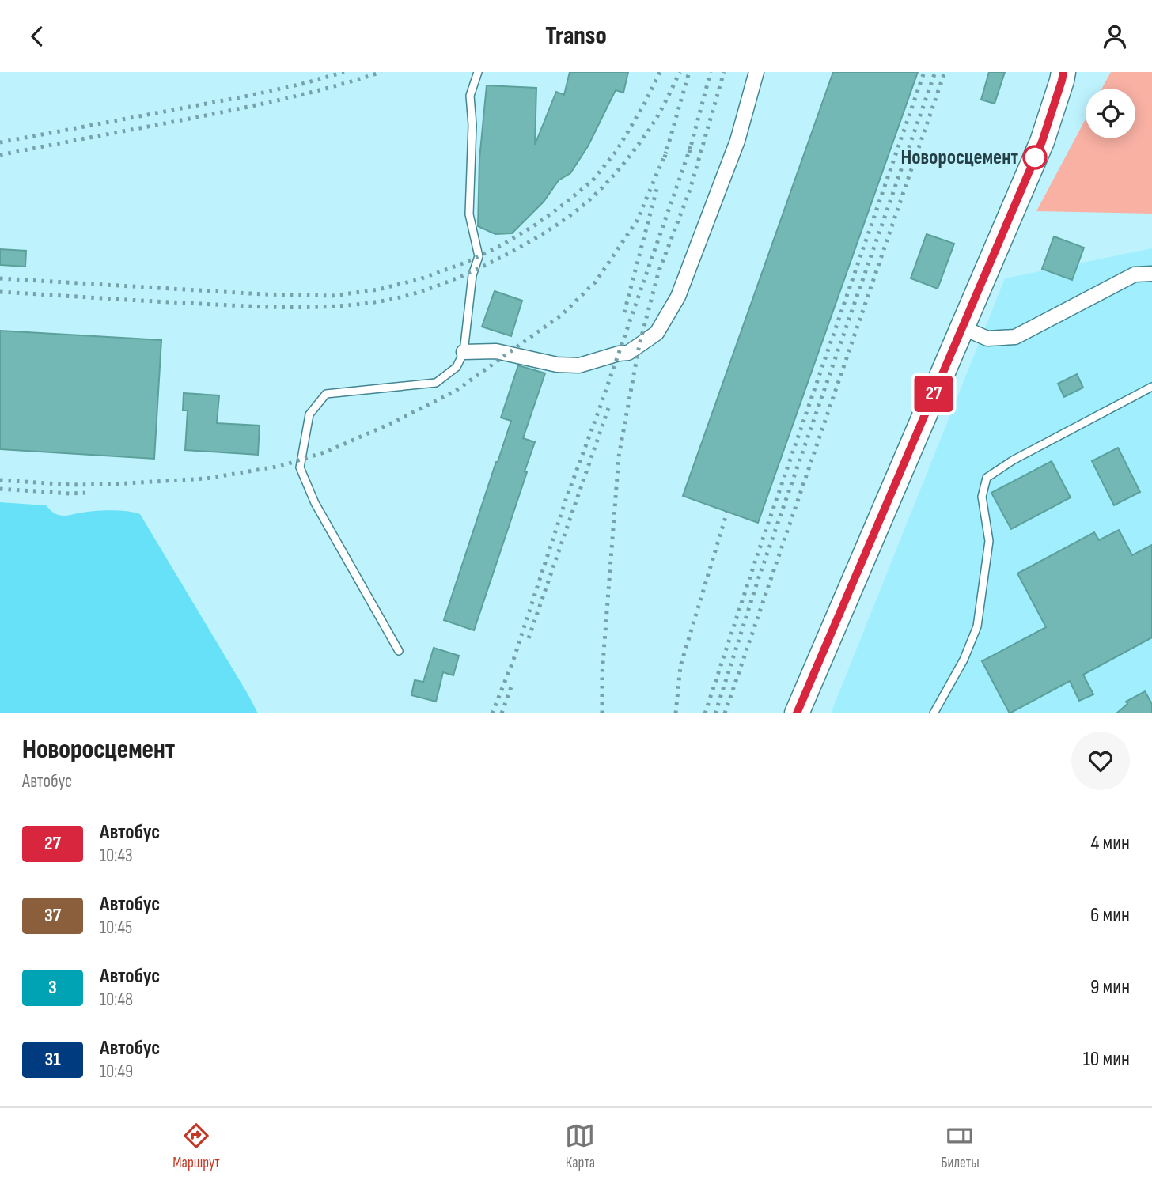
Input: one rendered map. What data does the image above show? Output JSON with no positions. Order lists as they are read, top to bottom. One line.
{"places":["Новоросцемент"],"lines":["bus line 27"],"page":{"header":"Transo","on_map":"27","heading":["Новоросцемент","Автобус"],"list":[{"mark":"27","name":"Автобус","note":"10:43","value":"4 мин"},{"mark":"37","name":"Автобус","note":"10:45","value":"6 мин"},{"mark":"3","name":"Автобус","note":"10:48","value":"9 мин"},{"mark":"31","name":"Автобус","note":"10:49","value":"10 мин"}],"tabs":["Маршрут","Карта","Билеты"]}}
